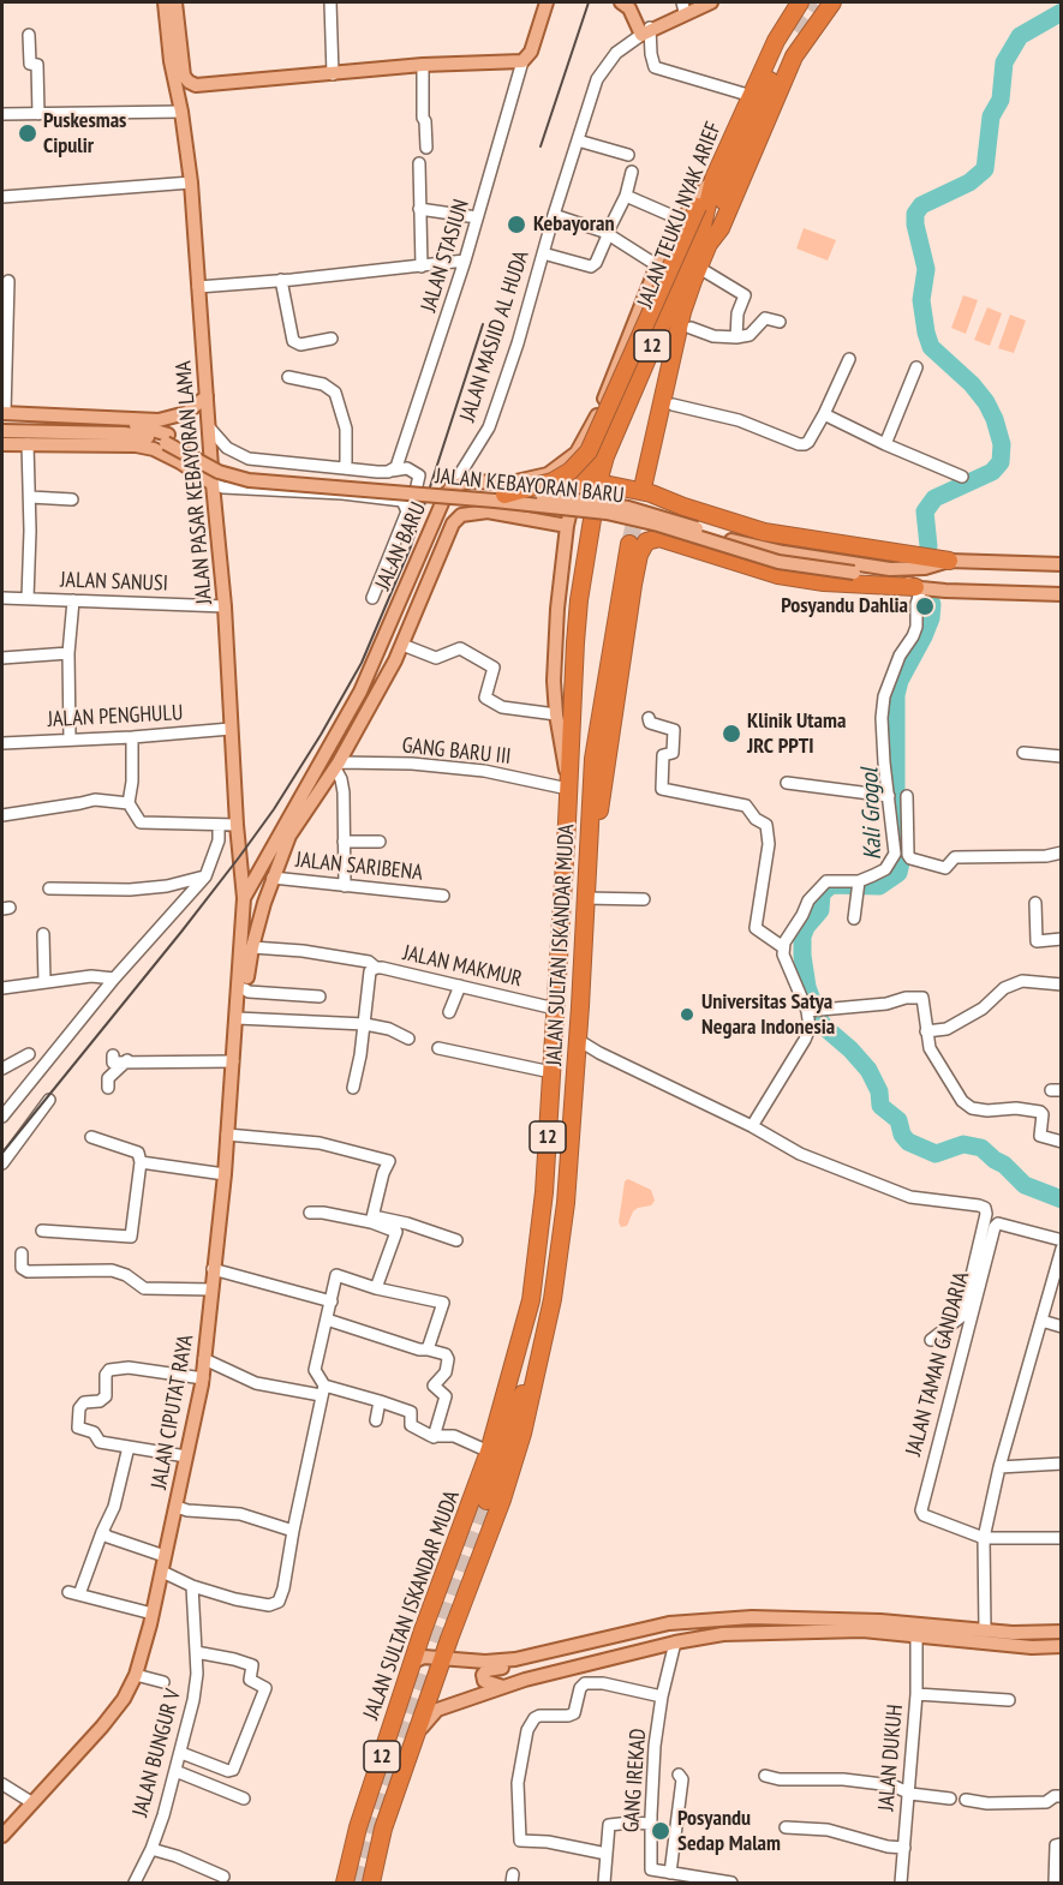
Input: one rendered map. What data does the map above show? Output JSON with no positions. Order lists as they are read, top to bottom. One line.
{"streets":{"highway":["JALAN TEUKU NYAK ARIEF","12","JALAN SULTAN ISKANDAR MUDA"],"main road":["JALAN MASJID AL HUDA","JALAN PASAR KEBAYORAN LAMA","JALAN KEBAYORAN BARU","JALAN BARU","JALAN CIPUTAT RAYA"],"street":["JALAN STASIUN","JALAN SANUSI","JALAN PENGHULU","GANG BARU III","JALAN SARIBENA","JALAN MAKMUR","JALAN TAMAN GANDARIA","JALAN BUNGUR V","JALAN DUKUH","GANG IREKAD"]},"crossings":[["JALAN TEUKU NYAK ARIEF","12"],["JALAN TEUKU NYAK ARIEF","JALAN BARU"],["JALAN TEUKU NYAK ARIEF","JALAN SULTAN ISKANDAR MUDA"],["JALAN MASJID AL HUDA","JALAN BARU"],["JALAN PASAR KEBAYORAN LAMA","JALAN BARU"],["JALAN PASAR KEBAYORAN LAMA","JALAN SANUSI"],["JALAN PASAR KEBAYORAN LAMA","JALAN PENGHULU"],["JALAN PASAR KEBAYORAN LAMA","JALAN CIPUTAT RAYA"],["JALAN BARU","GANG BARU III"],["JALAN BARU","JALAN SARIBENA"],["JALAN BARU","JALAN SULTAN ISKANDAR MUDA"],["JALAN BARU","JALAN CIPUTAT RAYA"],["GANG BARU III","JALAN SULTAN ISKANDAR MUDA"],["JALAN SULTAN ISKANDAR MUDA","JALAN MAKMUR"]],"water":["Kali Grogol"],"places":["Puskesmas Cipulir","Kebayoran","Posyandu Dahlia","Klinik Utama JRC PPTI","Universitas Satya Negara Indonesia","Posyandu Sedap Malam"]}
